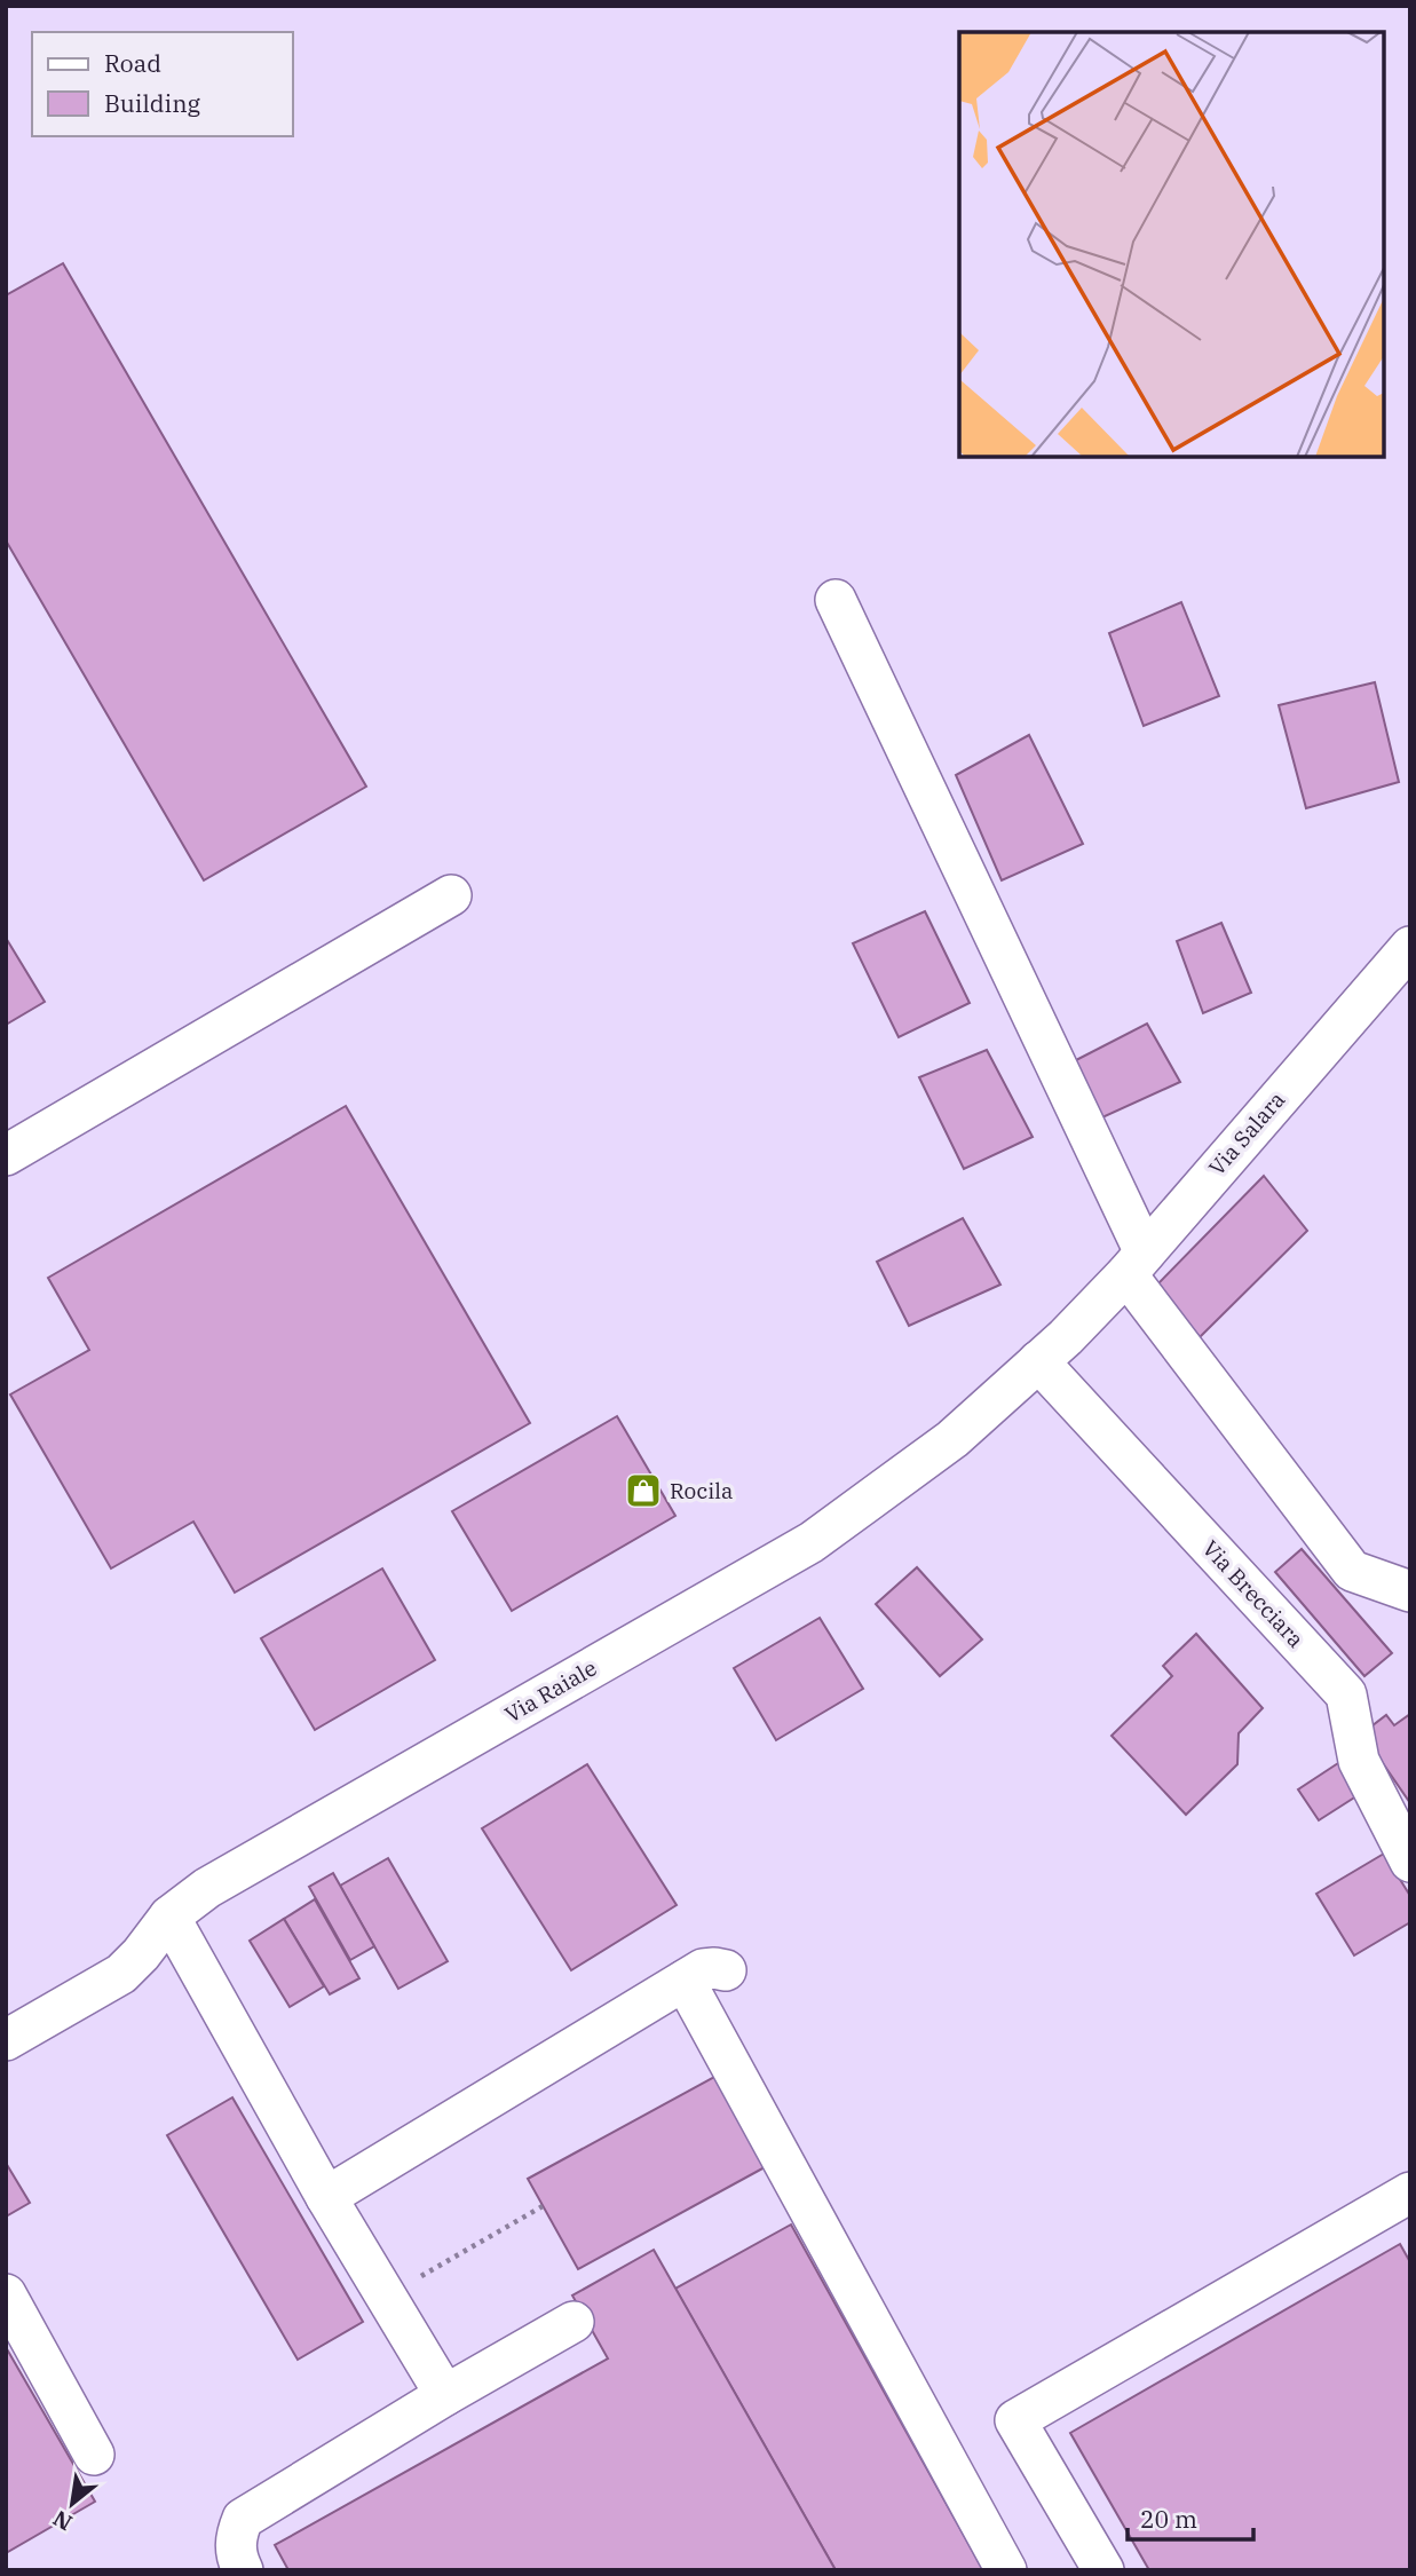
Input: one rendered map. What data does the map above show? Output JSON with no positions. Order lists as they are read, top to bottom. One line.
{"streets":{"street":["Via Salara","Via Brecciara","Via Raiale"]},"crossings":[["Via Salara","Via Raiale"],["Via Brecciara","Via Raiale"]],"places":{"shop":["Rocila"]},"legend":["Road","Building"],"scale_bar":"20 m","north":"bottom left"}
